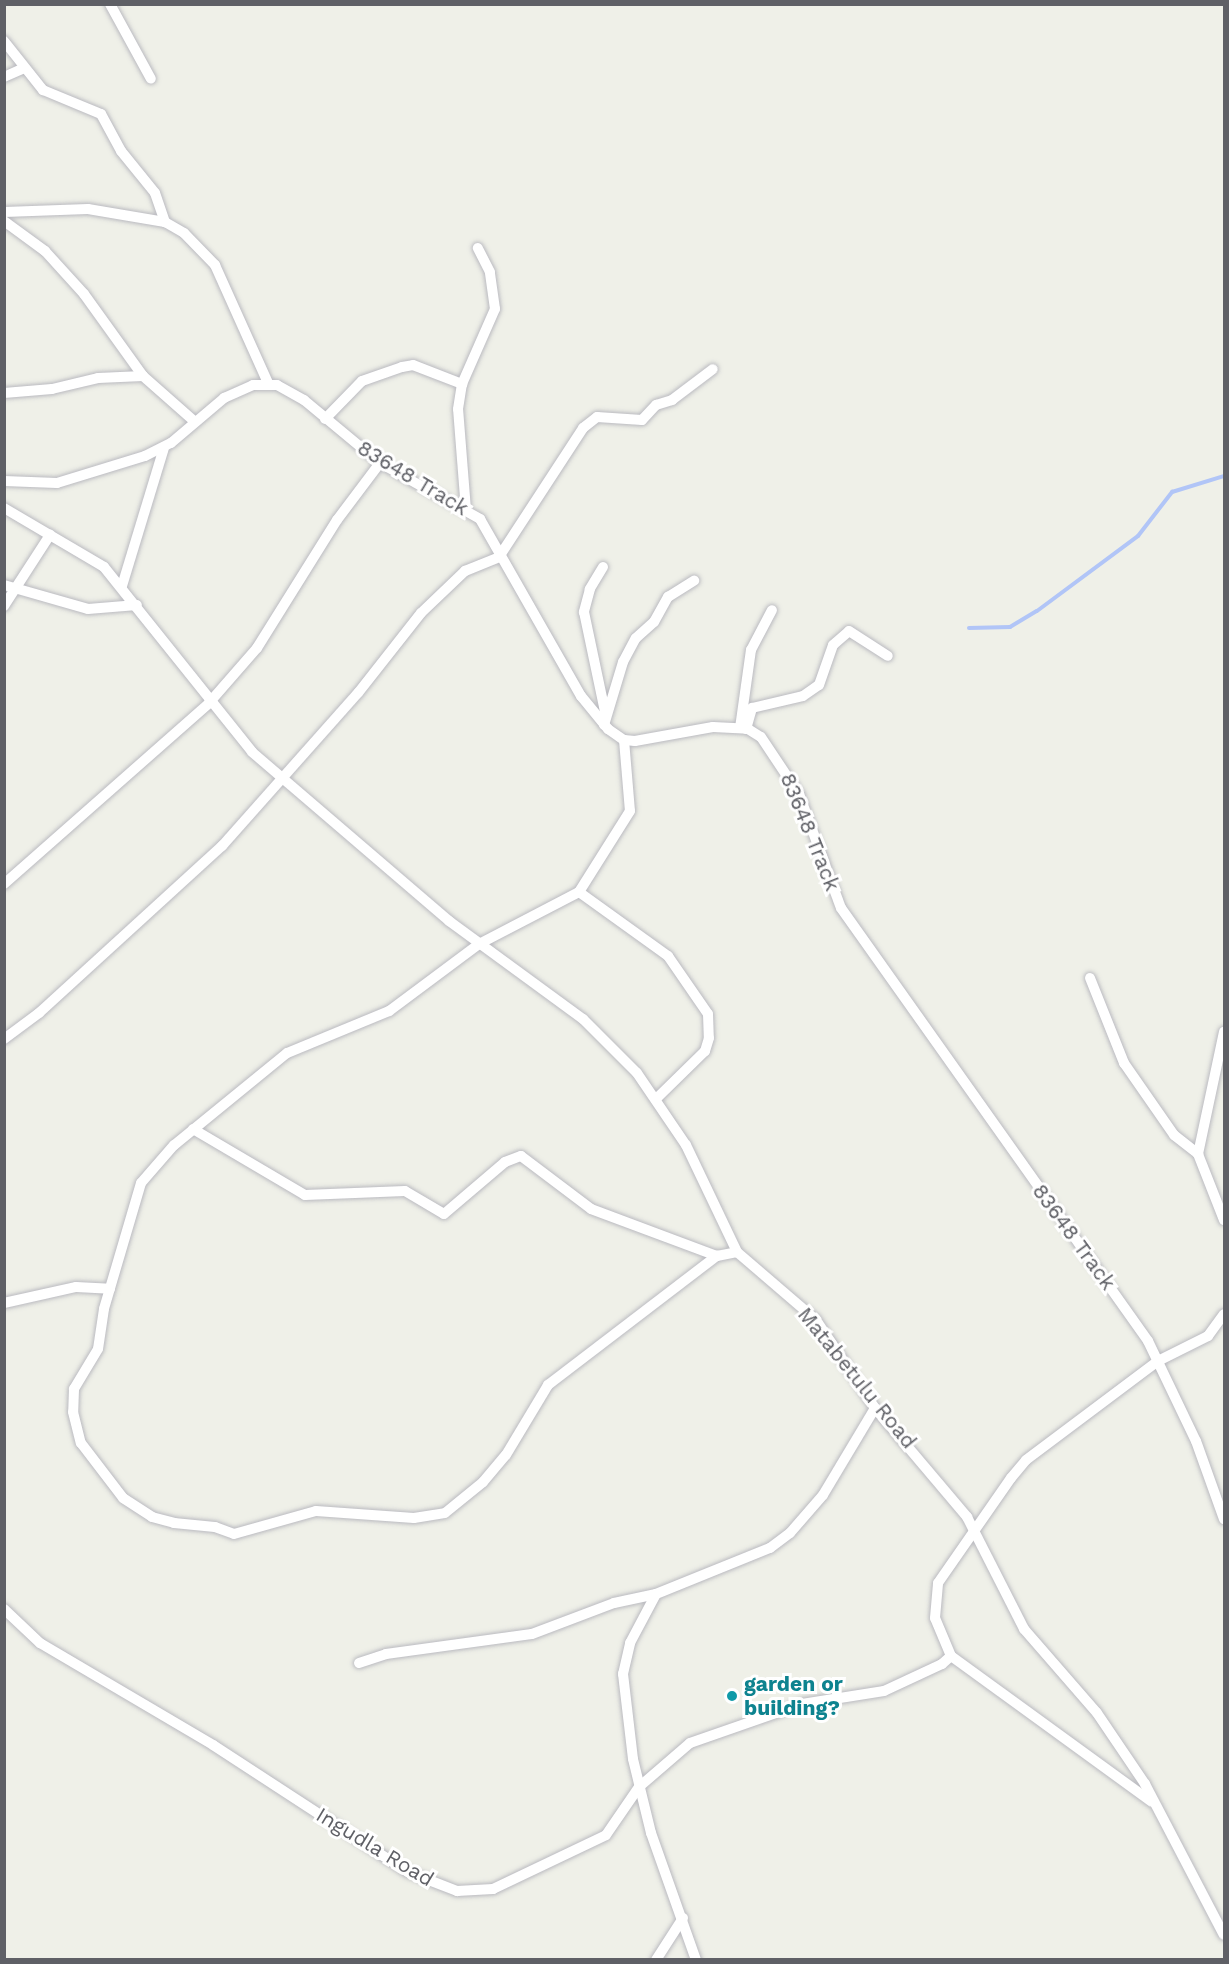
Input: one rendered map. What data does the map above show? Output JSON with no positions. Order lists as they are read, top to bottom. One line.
{"streets":{"street":["83648 Track","Matabetulu Road","Ingudla Road"]},"places":["garden or building?"]}
